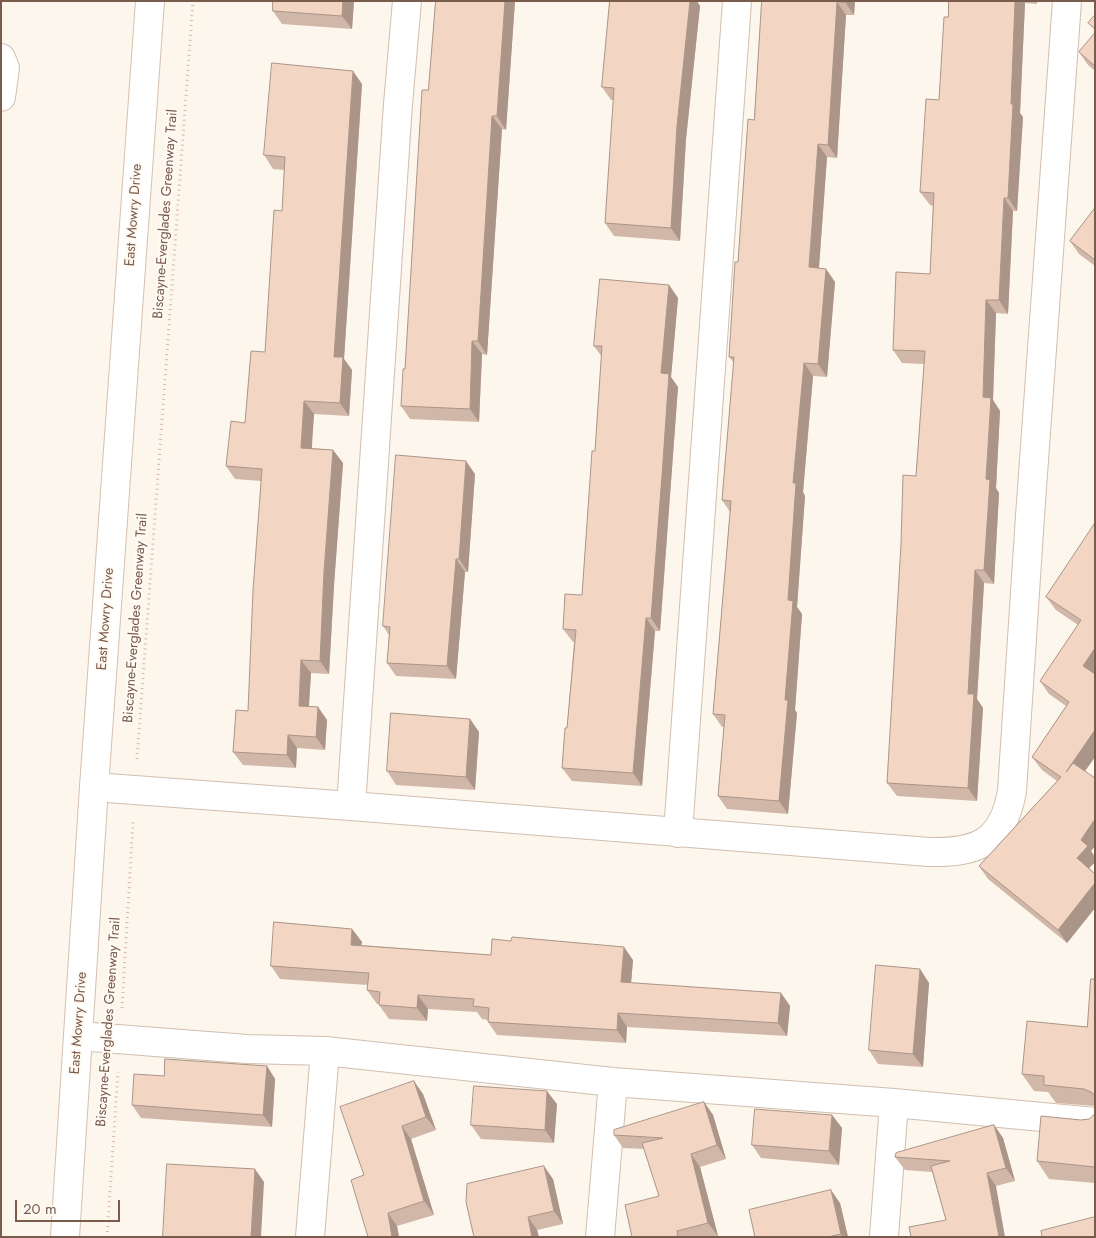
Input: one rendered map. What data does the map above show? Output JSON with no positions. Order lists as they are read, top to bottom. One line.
{"streets":{"street":["East Mowry Drive"],"path":["Biscayne-Everglades Greenway Trail"]},"scale_bar":"20 m"}
